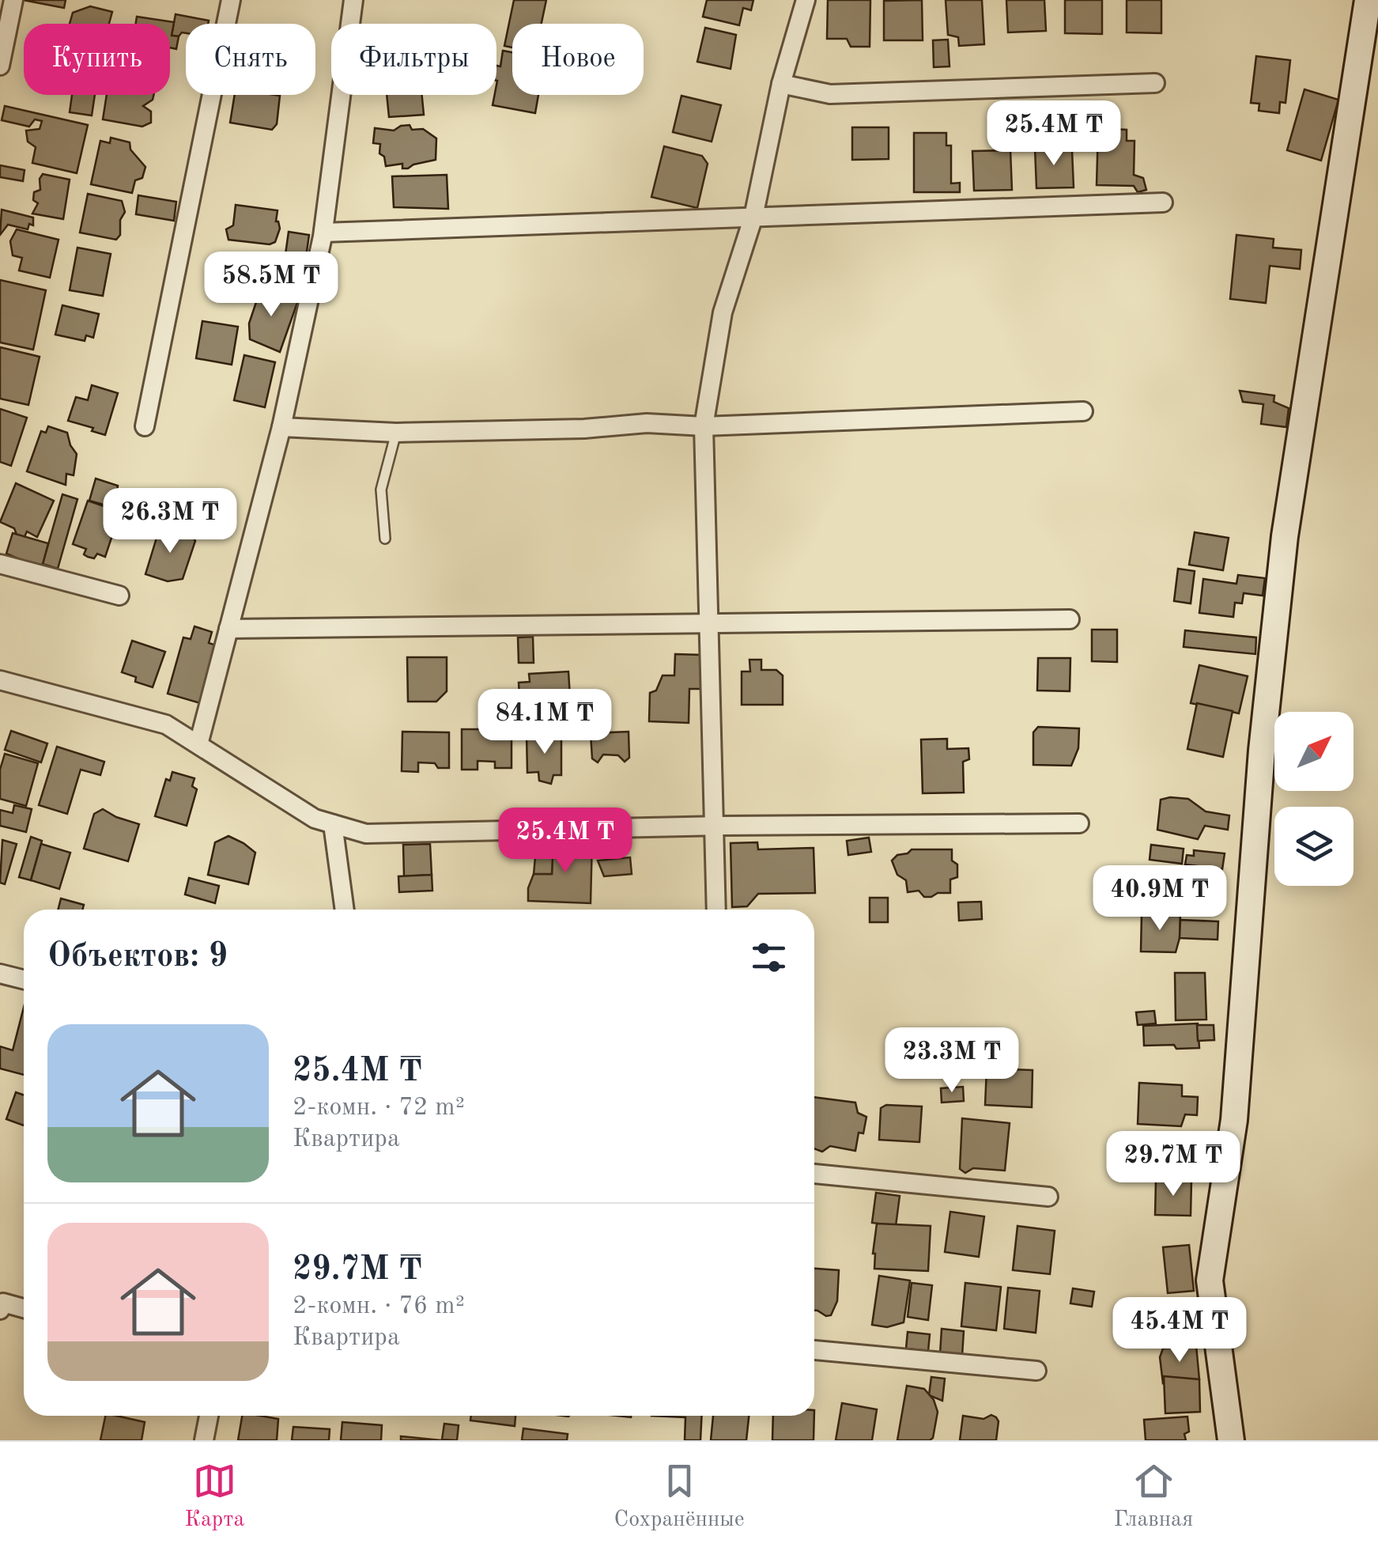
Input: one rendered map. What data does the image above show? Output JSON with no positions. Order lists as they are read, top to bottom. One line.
{"north":"top right","page":{"chip":["Купить","Снять","Фильтры","Новое"],"price":["25.4M ₸","58.5M ₸","26.3M ₸","84.1M ₸","25.4M ₸","40.9M ₸","23.3M ₸","29.7M ₸","45.4M ₸"],"heading":"Объектов: 9","list":[{"name":"25.4M ₸","note":"2-комн. · 72 m² · Квартира"},{"name":"29.7M ₸","note":"2-комн. · 76 m² · Квартира"}],"tabs":["Карта","Сохранённые","Главная"]}}
